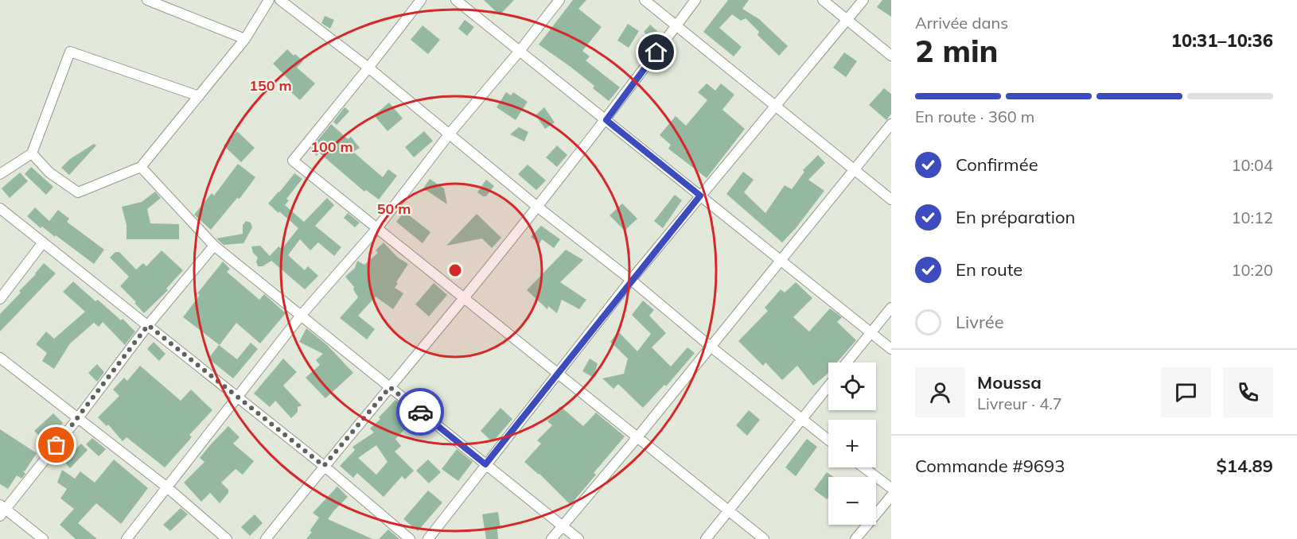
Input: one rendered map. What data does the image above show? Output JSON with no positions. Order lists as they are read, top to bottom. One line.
{"page":{"heading":["2 min","Arrivée dans","10:31–10:36"],"panel":["Moussa","Livreur · 4.7","Commande #9693","$14.89"],"bar":"En route · 360 m","list":[["Confirmée","10:04"],["En préparation","10:12"],["En route","10:20"],"Livrée"],"map_buttons":["+","−"]},"rings":["150 m","100 m","50 m"]}
